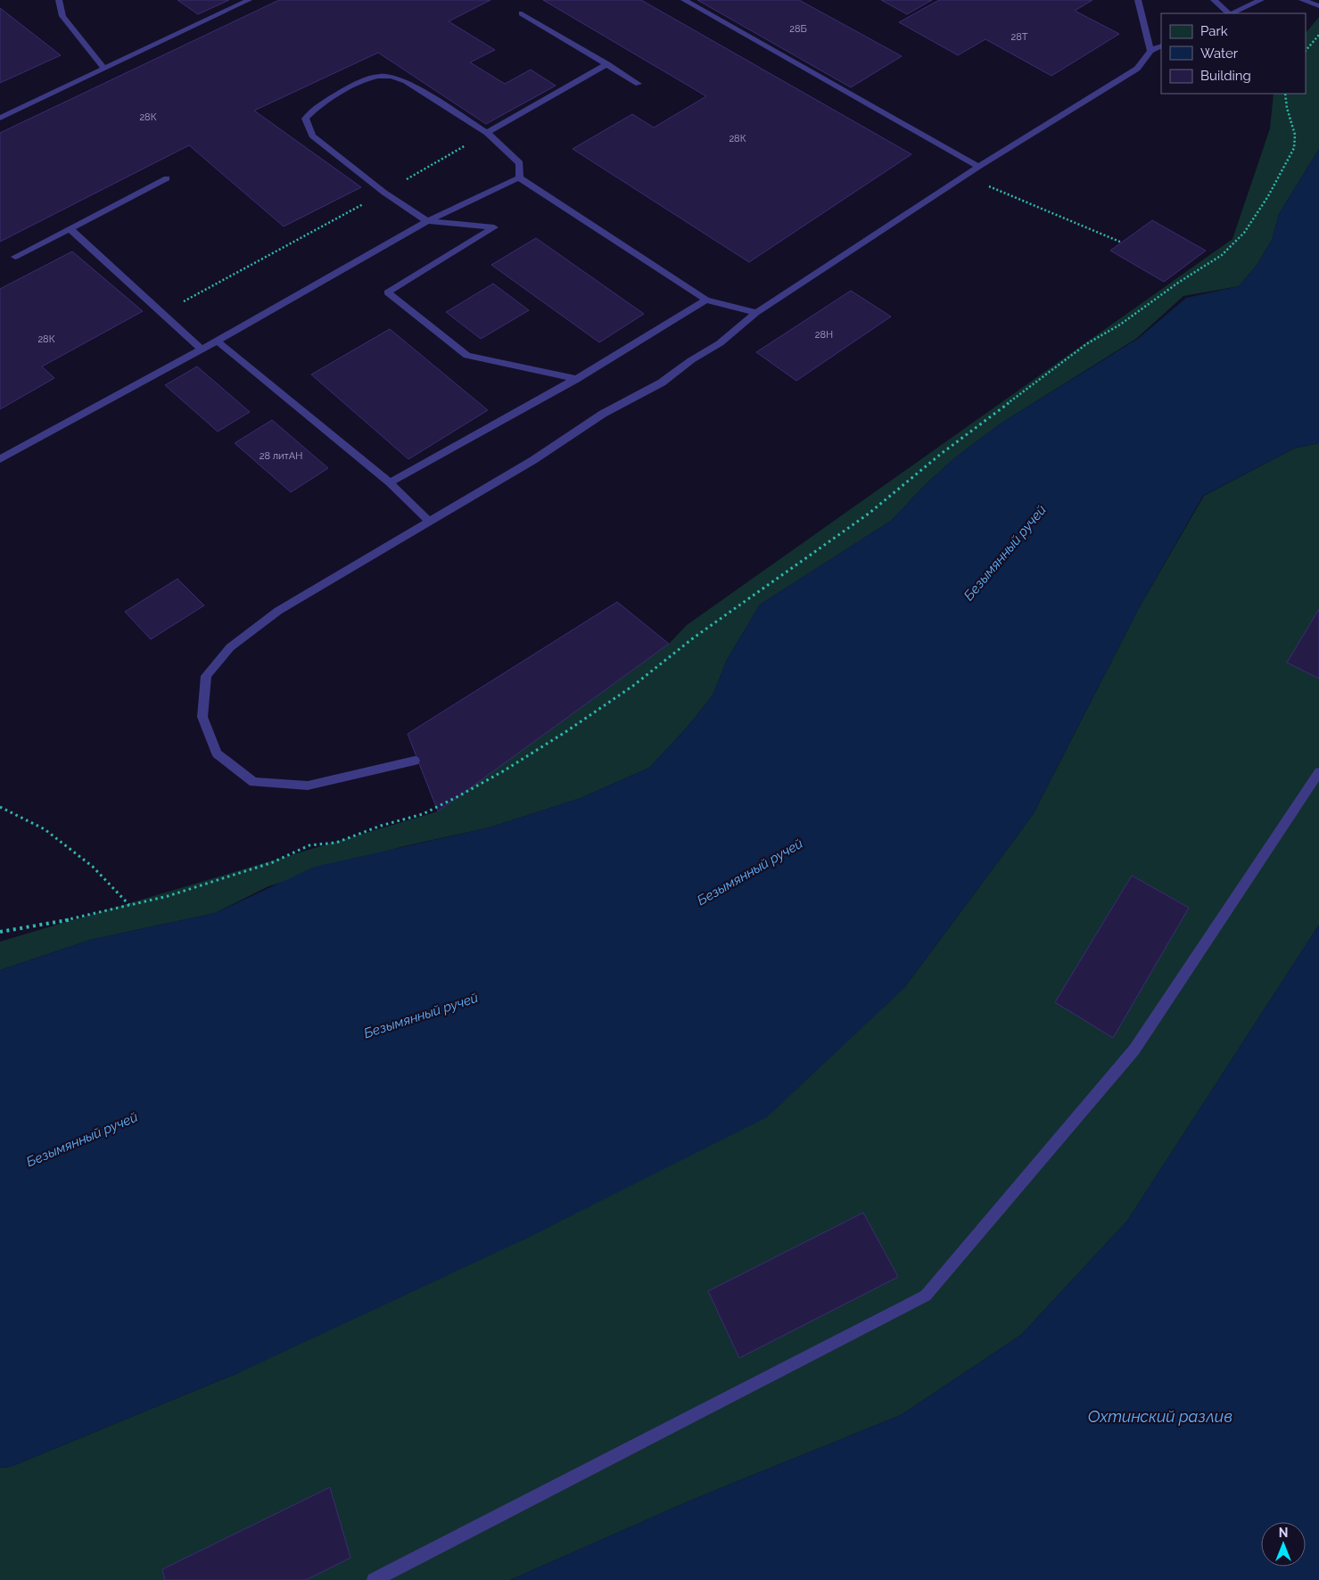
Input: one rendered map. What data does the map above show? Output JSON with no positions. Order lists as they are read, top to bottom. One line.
{"water":["Безымянный ручей","Охтинский разлив"],"house_numbers":["28Б","28Т","28К","28К","28Н","28К","28 литАН"],"legend":["Park","Water","Building"],"north":"top"}
